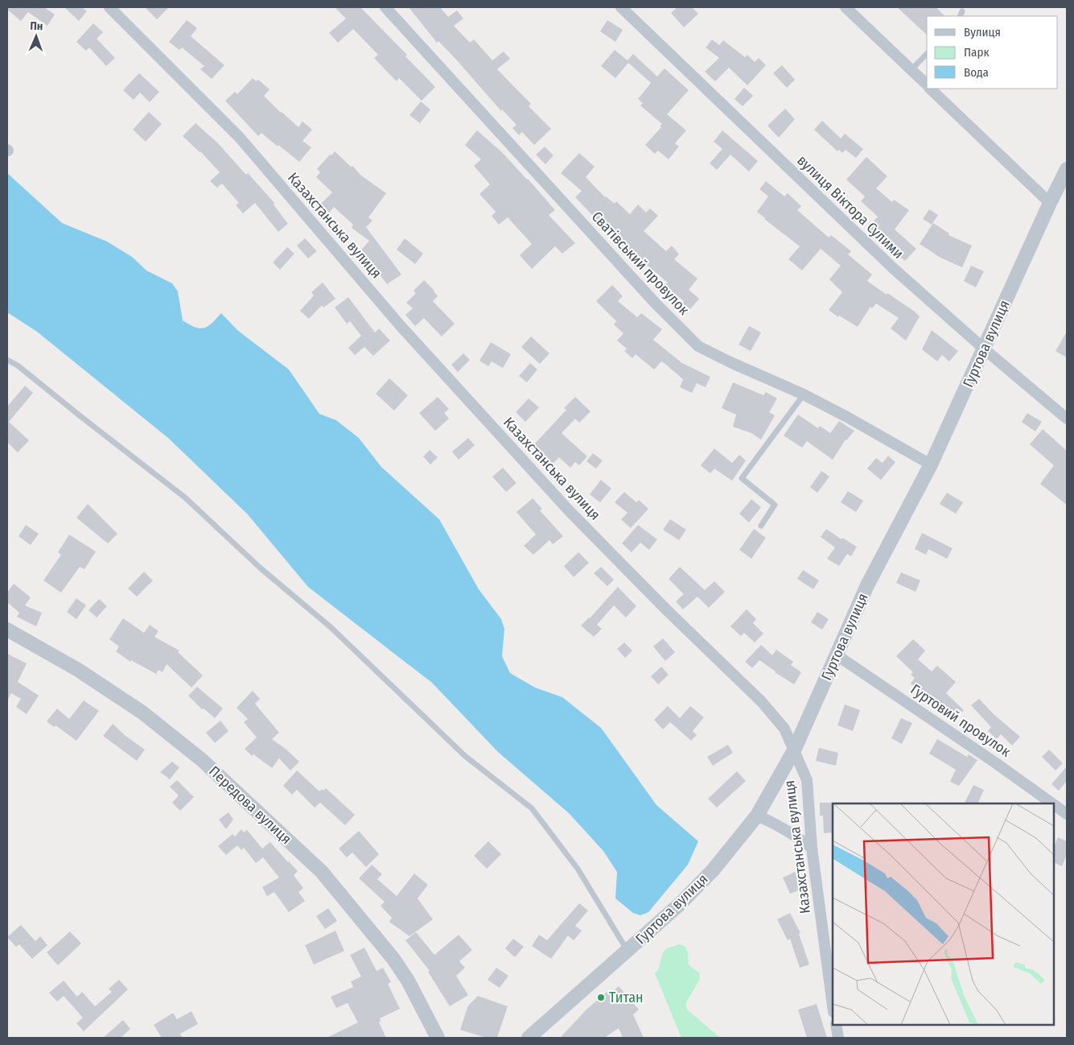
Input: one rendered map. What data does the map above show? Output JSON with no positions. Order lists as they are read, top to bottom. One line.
{"streets":{"street":["вулиця Віктора Сулими","Казахстанська вулиця","Сватівський провулок","Гуртова вулиця","Гуртовий провулок","Передова вулиця"]},"crossings":[["вулиця Віктора Сулими","Гуртова вулиця"],["Казахстанська вулиця","Гуртова вулиця"],["Сватівський провулок","Гуртова вулиця"],["Гуртова вулиця","Гуртовий провулок"]],"places":["Титан"],"legend":["Вулиця","Парк","Вода"],"north":"top"}
